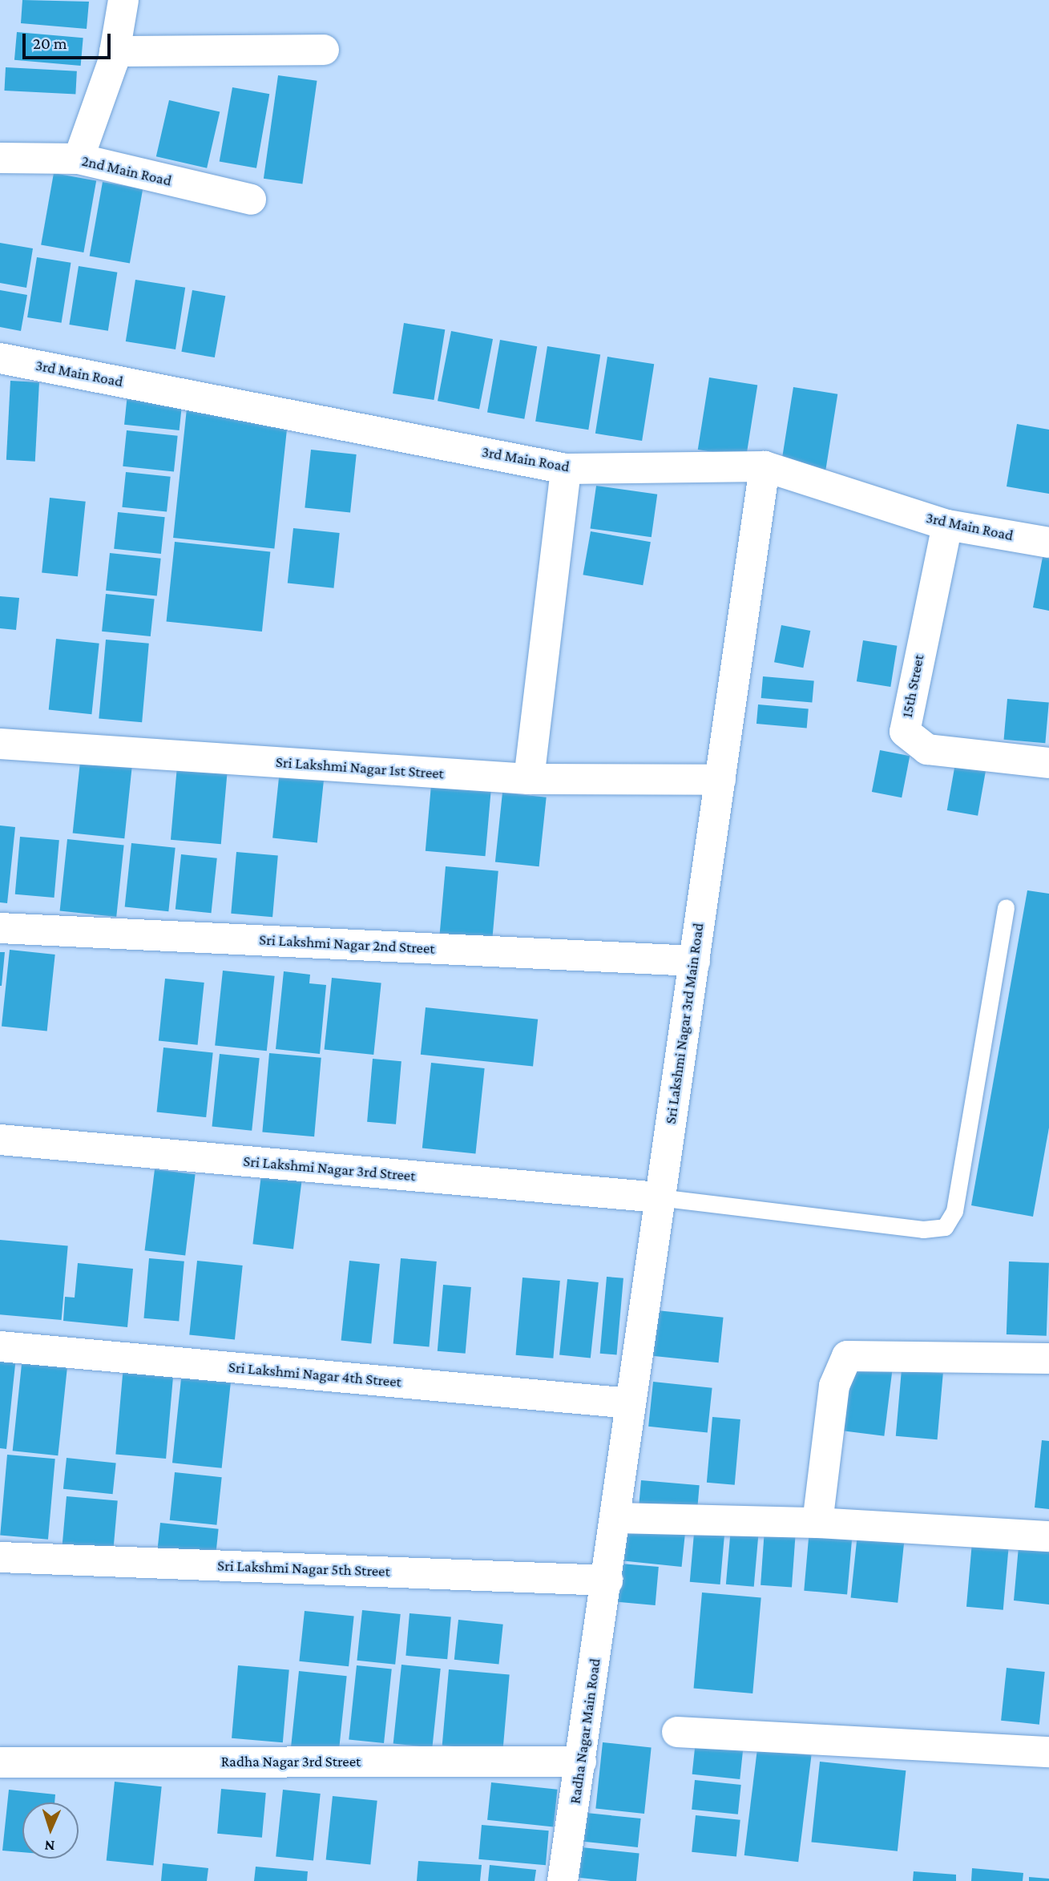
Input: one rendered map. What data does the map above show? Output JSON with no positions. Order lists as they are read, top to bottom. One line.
{"streets":{"street":["2nd Main Road","3rd Main Road","15th Street","Sri Lakshmi Nagar 1st Street","Sri Lakshmi Nagar 2nd Street","Sri Lakshmi Nagar 3rd Main Road","Sri Lakshmi Nagar 3rd Street","Sri Lakshmi Nagar 4th Street","Sri Lakshmi Nagar 5th Street","Radha Nagar Main Road","Radha Nagar 3rd Street"]},"crossings":[["3rd Main Road","15th Street"],["3rd Main Road","Sri Lakshmi Nagar 3rd Main Road"],["Sri Lakshmi Nagar 1st Street","Sri Lakshmi Nagar 3rd Main Road"],["Sri Lakshmi Nagar 2nd Street","Sri Lakshmi Nagar 3rd Main Road"],["Sri Lakshmi Nagar 3rd Main Road","Sri Lakshmi Nagar 3rd Street"],["Sri Lakshmi Nagar 3rd Main Road","Sri Lakshmi Nagar 4th Street"],["Sri Lakshmi Nagar 3rd Main Road","Sri Lakshmi Nagar 5th Street"],["Sri Lakshmi Nagar 3rd Main Road","Radha Nagar Main Road"],["Sri Lakshmi Nagar 5th Street","Radha Nagar Main Road"],["Radha Nagar Main Road","Radha Nagar 3rd Street"]],"scale_bar":"20 m","north":"bottom"}
